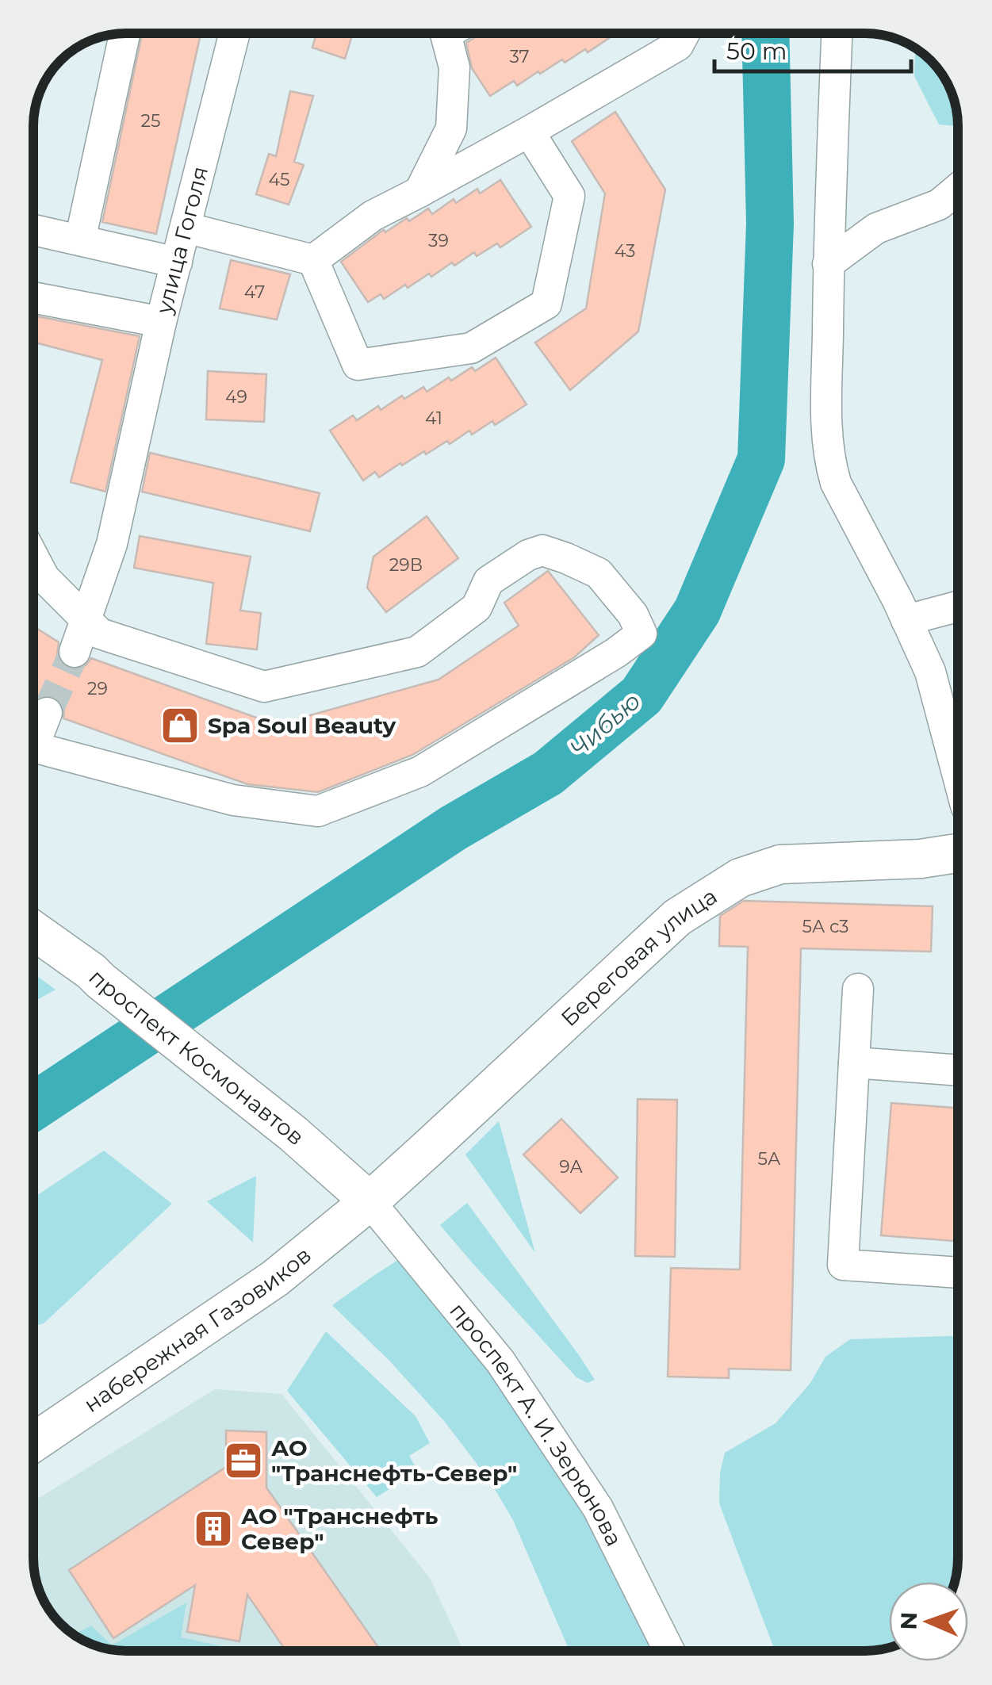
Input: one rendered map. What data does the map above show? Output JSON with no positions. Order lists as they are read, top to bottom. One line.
{"streets":{"main road":["Береговая улица","проспект Космонавтов","набережная Газовиков"],"street":["улица Гоголя","проспект А. И. Зерюнова"]},"crossings":[["Береговая улица","проспект Космонавтов"],["Береговая улица","набережная Газовиков"],["Береговая улица","проспект А. И. Зерюнова"],["проспект Космонавтов","набережная Газовиков"],["проспект Космонавтов","проспект А. И. Зерюнова"],["набережная Газовиков","проспект А. И. Зерюнова"]],"water":["Чибью"],"places":{"shop":["Spa Soul Beauty"],"office":["АО \"Транснефть-Север\""],"building":["АО \"Транснефть Север\""]},"house_numbers":["37","25","45","39","43","47","49","41","29В","29","5А с3","5А","9А"],"scale_bar":"50 m","north":"left"}
